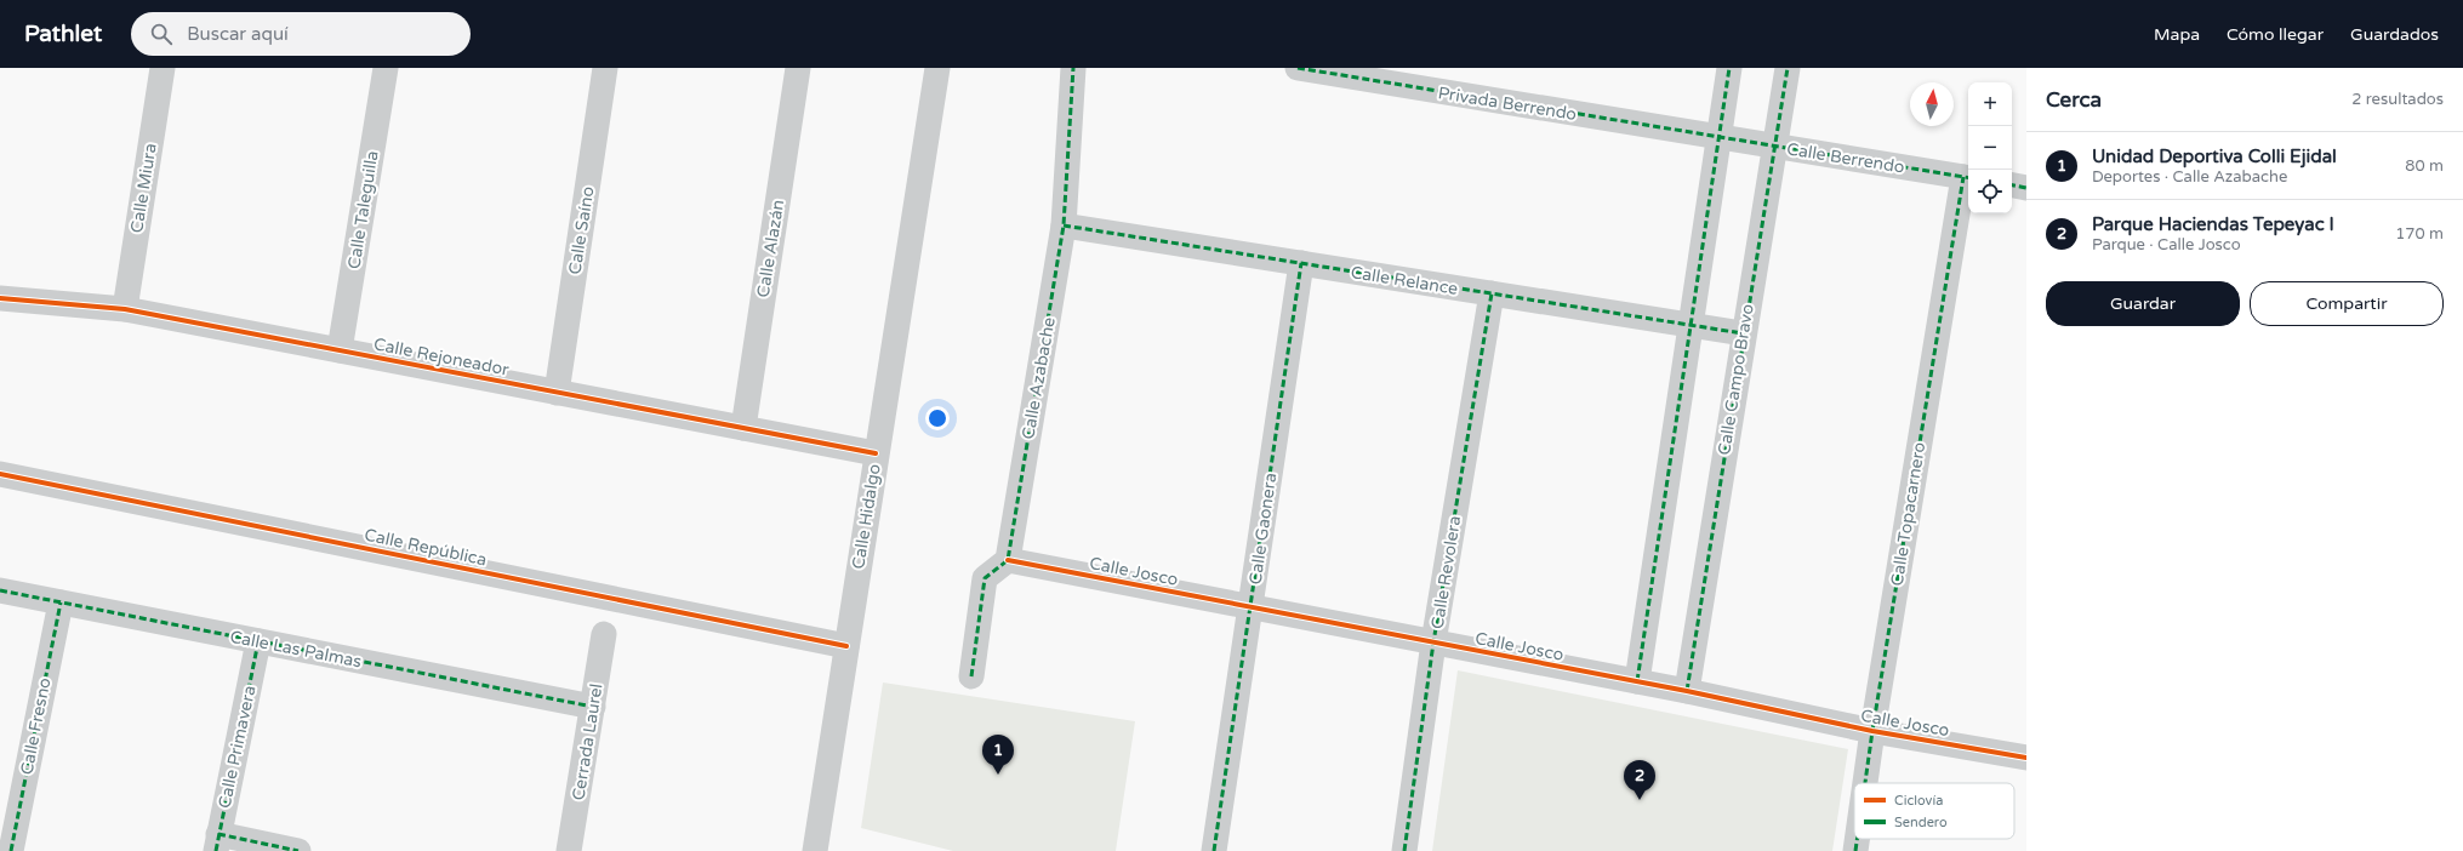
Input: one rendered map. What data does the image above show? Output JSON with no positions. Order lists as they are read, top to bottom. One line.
{"streets":{"street":["Privada Berrendo","Calle Berrendo","Calle Miura","Calle Taleguilla","Calle Saíno","Calle Alazán","Calle Relance","Calle Rejoneador","Calle Azabache","Calle Campo Bravo","Calle Topacarnero","Calle Hidalgo","Calle Gaonera","Calle República","Calle Josco","Calle Revolera","Calle Las Palmas","Calle Fresno","Cerrada Laurel","Calle Primavera"]},"crossings":[["Privada Berrendo","Calle Berrendo"],["Calle Berrendo","Calle Campo Bravo"],["Calle Berrendo","Calle Topacarnero"],["Calle Miura","Calle Rejoneador"],["Calle Taleguilla","Calle Rejoneador"],["Calle Saíno","Calle Rejoneador"],["Calle Alazán","Calle Rejoneador"],["Calle Relance","Calle Azabache"],["Calle Relance","Calle Campo Bravo"],["Calle Relance","Calle Gaonera"],["Calle Relance","Calle Revolera"],["Calle Rejoneador","Calle Hidalgo"],["Calle Azabache","Calle Josco"],["Calle Campo Bravo","Calle Josco"],["Calle Topacarnero","Calle Josco"],["Calle Hidalgo","Calle República"],["Calle Gaonera","Calle Josco"],["Calle Josco","Calle Revolera"],["Calle Las Palmas","Calle Fresno"],["Calle Las Palmas","Cerrada Laurel"],["Calle Las Palmas","Calle Primavera"]],"legend":["Ciclovía","Sendero"],"north":"top","page":{"header":"Pathlet","search":"Buscar aquí","nav":["Mapa","Cómo llegar","Guardados"],"heading":["Cerca","2 resultados"],"map_buttons":["+","−"],"list":[{"mark":"1","name":"Unidad Deportiva Colli Ejidal","note":"Deportes · Calle Azabache","value":"80 m"},{"mark":"2","name":"Parque Haciendas Tepeyac I","note":"Parque · Calle Josco","value":"170 m"}],"buttons":["Guardar","Compartir"],"pins":["1","2"]}}
